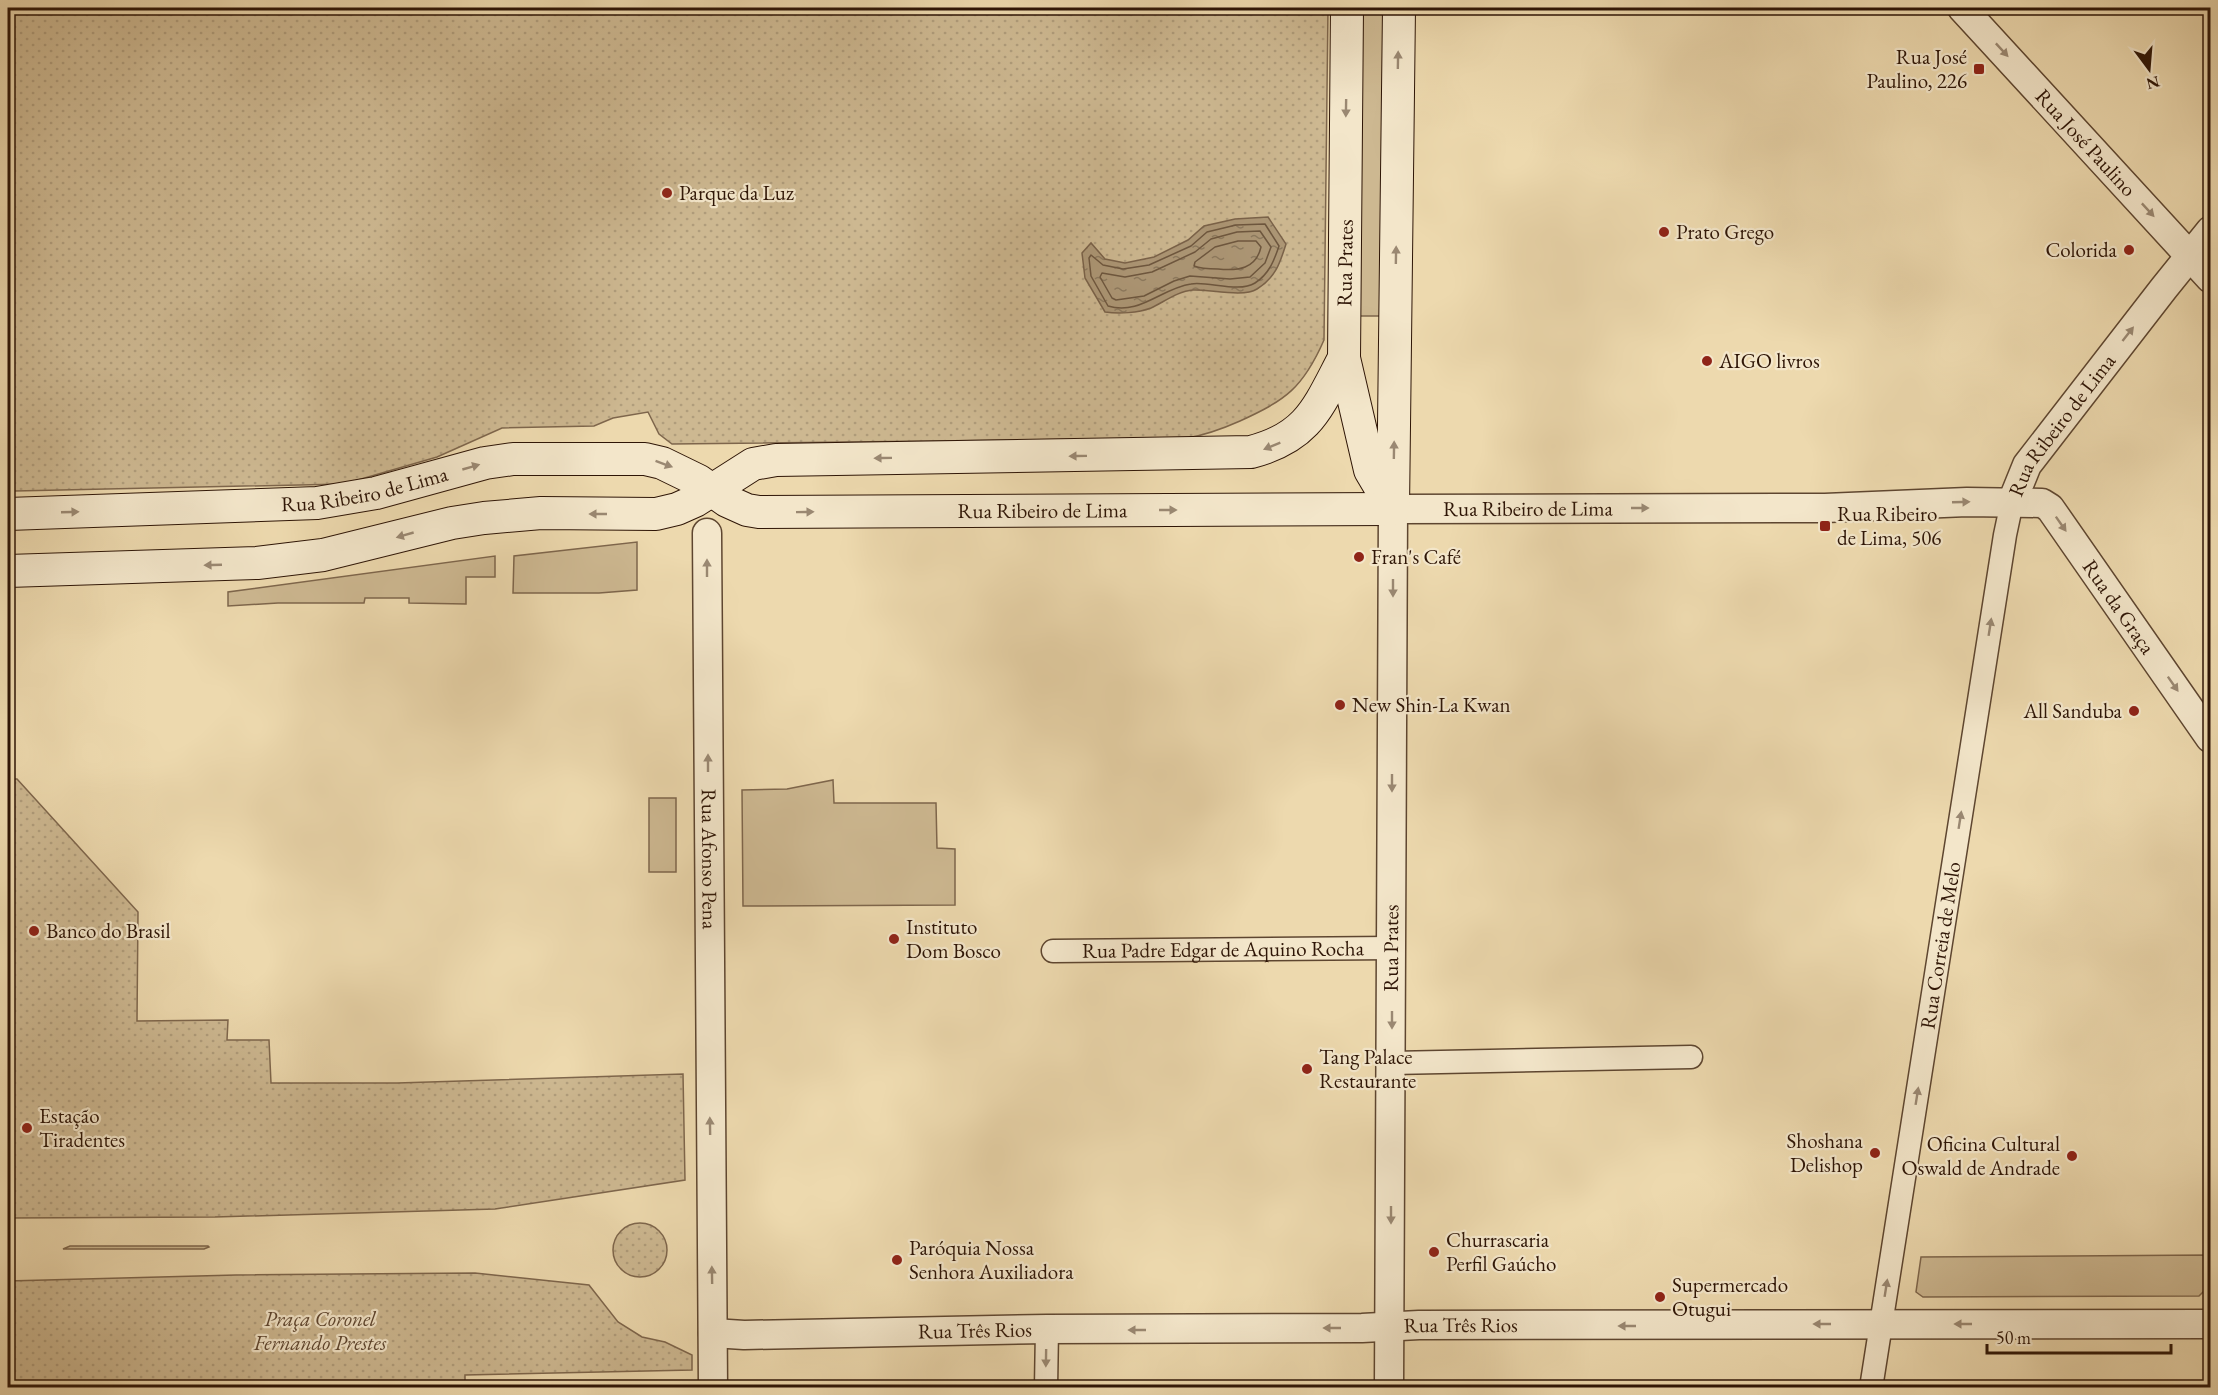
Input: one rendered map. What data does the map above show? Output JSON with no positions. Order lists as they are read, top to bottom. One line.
{"streets":{"main road":["Rua Prates","Rua Ribeiro de Lima"],"street":["Rua José Paulino","Rua da Graça","Rua Afonso Pena","Rua Correia de Melo","Rua Padre Edgar de Aquino Rocha","Rua Três Rios"]},"crossings":[["Rua José Paulino","Rua Ribeiro de Lima"],["Rua Prates","Rua Ribeiro de Lima"],["Rua Prates","Rua Padre Edgar de Aquino Rocha"],["Rua Prates","Rua Três Rios"],["Rua Ribeiro de Lima","Rua da Graça"],["Rua Ribeiro de Lima","Rua Correia de Melo"],["Rua da Graça","Rua Correia de Melo"],["Rua Afonso Pena","Rua Três Rios"],["Rua Correia de Melo","Rua Três Rios"]],"one_way":["Rua José Paulino","Rua Ribeiro de Lima","Rua da Graça","Rua Afonso Pena","Rua Correia de Melo","Rua Três Rios"],"parks":["Praça Coronel Fernando Prestes"],"places":{"transit":["Rua José Paulino, 226","Rua Ribeiro de Lima, 506"],"other":["Parque da Luz","Prato Grego","Colorida","AIGO livros","Fran's Café","New Shin-La Kwan","All Sanduba","Banco do Brasil","Instituto Dom Bosco","Tang Palace Restaurante","Estação Tiradentes","Shoshana Delishop","Oficina Cultural Oswald de Andrade","Churrascaria Perfil Gaúcho","Paróquia Nossa Senhora Auxiliadora","Supermercado Otugui"]},"scale_bar":"50 m","north":"bottom"}
